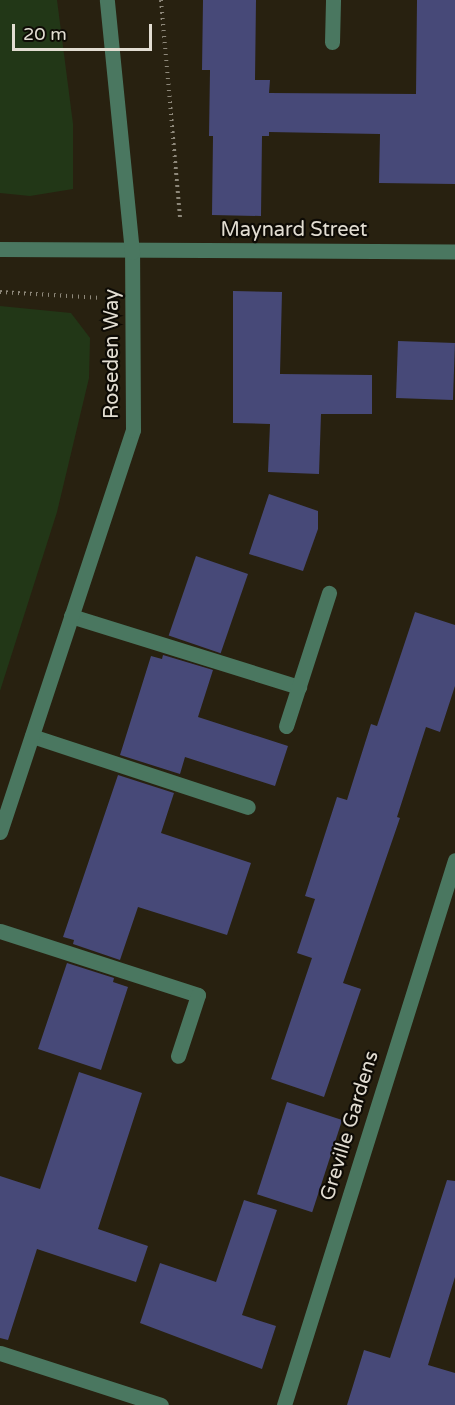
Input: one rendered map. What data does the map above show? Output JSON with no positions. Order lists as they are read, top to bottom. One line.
{"streets":{"street":["Maynard Street","Roseden Way","Greville Gardens"]},"crossings":[["Maynard Street","Roseden Way"]],"scale_bar":"20 m"}
